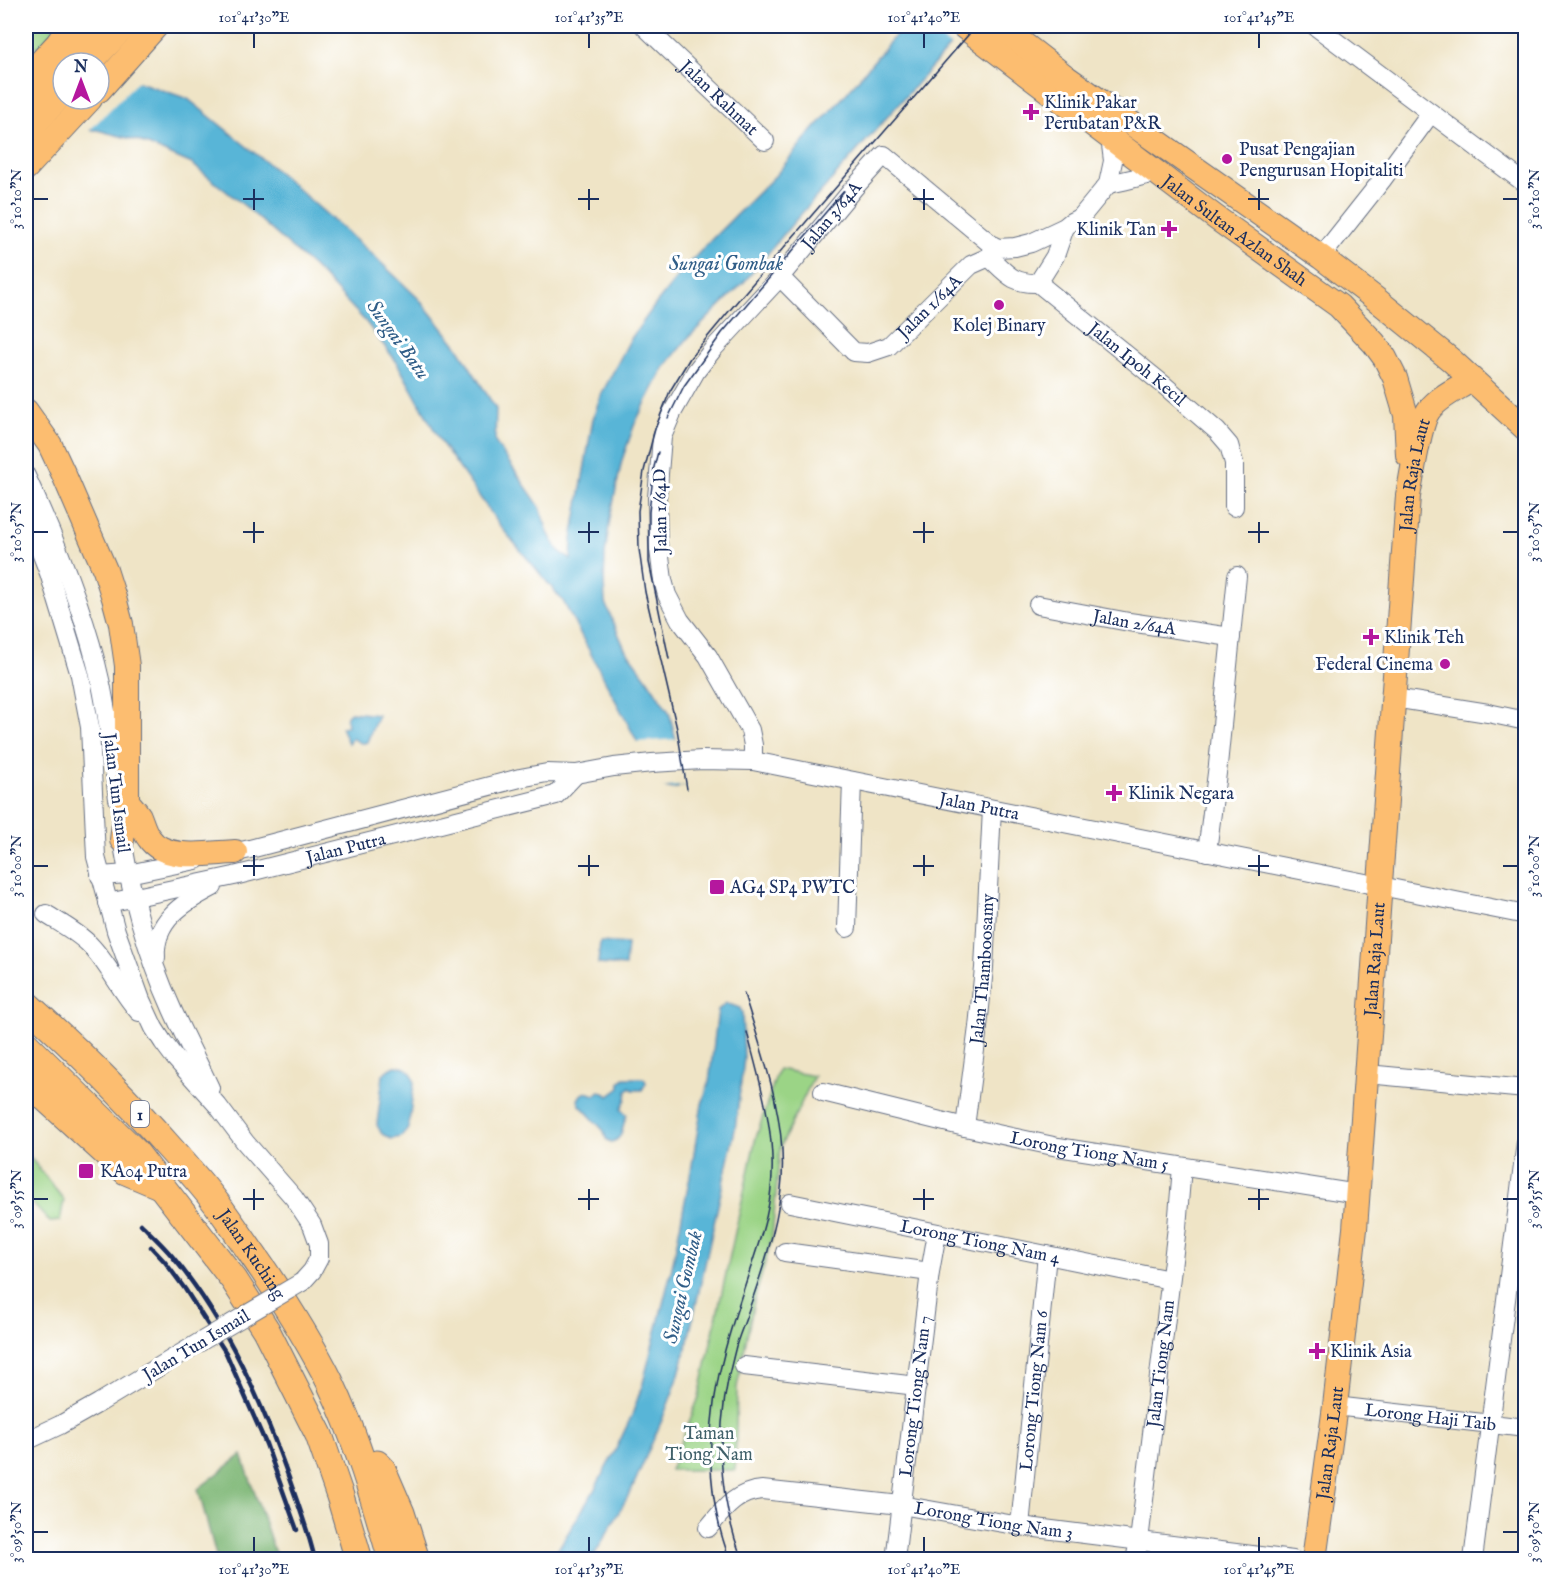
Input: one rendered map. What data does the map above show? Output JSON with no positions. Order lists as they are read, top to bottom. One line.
{"streets":{"highway":["1","Jalan Kuching"],"main road":["Jalan Sultan Azlan Shah","Jalan Raja Laut"],"street":["Jalan Rahmat","Jalan 3/64A","Jalan 1/64A","Jalan Ipoh Kecil","Jalan 1/64D","Jalan 2/64A","Jalan Tun Ismail","Jalan Putra","Jalan Thamboosamy","Lorong Tiong Nam 5","Lorong Tiong Nam 4","Jalan Tiong Nam","Lorong Tiong Nam 6","Lorong Tiong Nam 7","Lorong Haji Taib","Lorong Tiong Nam 3"]},"crossings":[["Jalan 3/64A","Jalan 1/64A"],["Jalan 3/64A","Jalan Ipoh Kecil"],["Jalan 3/64A","Jalan 1/64D"],["Jalan Sultan Azlan Shah","Jalan Raja Laut"],["Jalan 1/64A","Jalan Ipoh Kecil"],["Jalan 1/64A","Jalan 1/64D"],["Jalan Raja Laut","Jalan Putra"],["Jalan Raja Laut","Lorong Tiong Nam 5"],["Jalan Raja Laut","Lorong Haji Taib"],["Jalan 1/64D","Jalan Putra"],["Jalan Tun Ismail","Jalan Putra"],["Jalan Putra","Jalan Thamboosamy"],["Jalan Thamboosamy","Lorong Tiong Nam 5"],["Lorong Tiong Nam 5","Jalan Tiong Nam"],["Lorong Tiong Nam 4","Jalan Tiong Nam"],["Lorong Tiong Nam 4","Lorong Tiong Nam 6"],["Lorong Tiong Nam 4","Lorong Tiong Nam 7"],["Jalan Tiong Nam","Lorong Tiong Nam 3"],["Lorong Tiong Nam 6","Lorong Tiong Nam 3"],["Lorong Tiong Nam 7","Lorong Tiong Nam 3"]],"water":["Sungai Gombak","Sungai Batu"],"parks":["Taman Tiong Nam"],"places":{"health":["Klinik Pakar Perubatan P&R","Klinik Tan","Klinik Teh","Klinik Negara","Klinik Asia"],"other":["Pusat Pengajian Pengurusan Hopitaliti","Kolej Binary","Federal Cinema"],"transit":["AG4 SP4 PWTC","KA04 Putra"]},"north":"top","coordinates":["101°41'30\"E","101°41'35\"E","101°41'40\"E","101°41'45\"E","3°10'10\"N","3°10'05\"N","3°10'00\"N","3°09'55\"N","3°09'50\"N"]}
